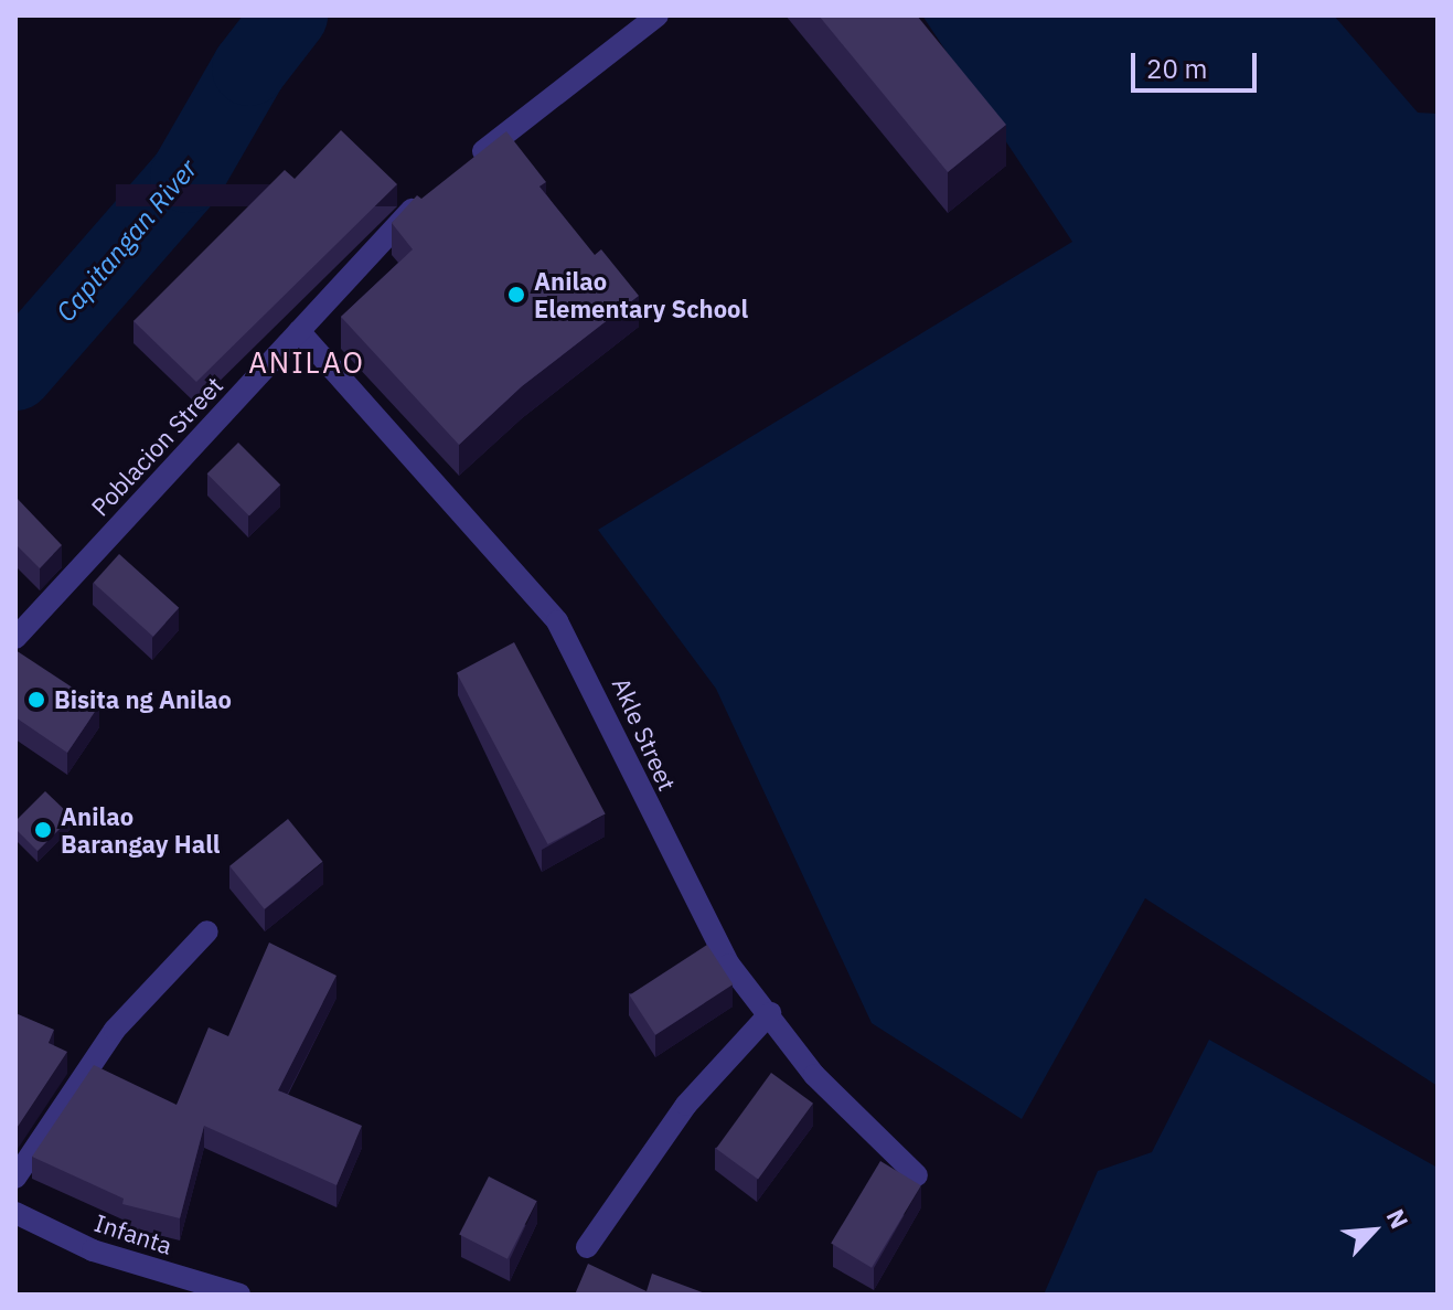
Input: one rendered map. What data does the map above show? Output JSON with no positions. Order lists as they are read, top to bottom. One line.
{"streets":{"street":["Poblacion Street","Akle Street","Infanta"]},"crossings":[["Poblacion Street","Akle Street"]],"districts":["ANILAO"],"water":["Capitangan River"],"places":["Anilao Elementary School","Bisita ng Anilao","Anilao Barangay Hall"],"scale_bar":"20 m","north":"top right"}
